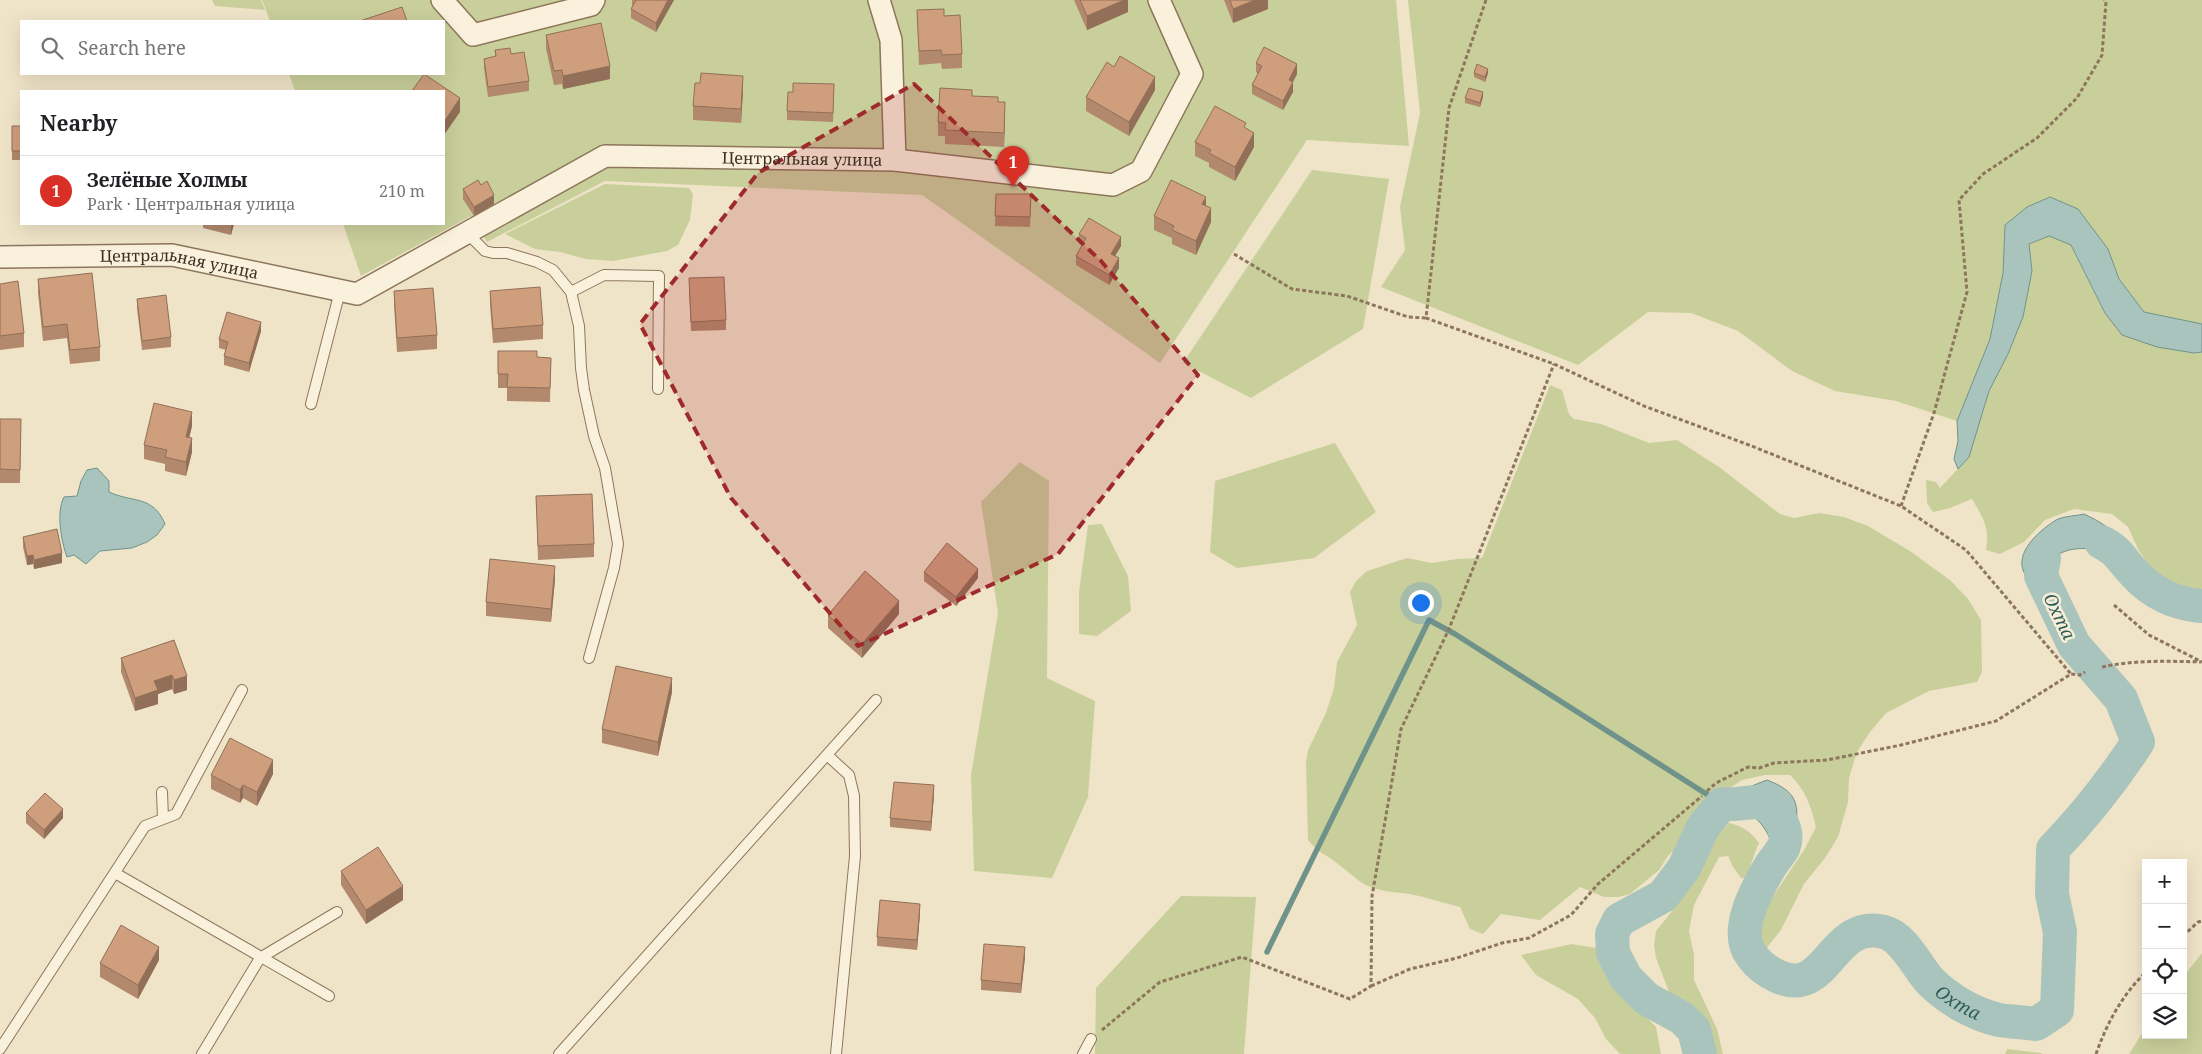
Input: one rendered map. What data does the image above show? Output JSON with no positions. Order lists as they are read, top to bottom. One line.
{"streets":{"street":["Центральная улица"]},"water":["Охта"],"page":{"search":"Search here","heading":"Nearby","pins":"1","list":[{"mark":"1","name":"Зелёные Холмы","note":"Park · Центральная улица","value":"210 m"}],"map_buttons":["+","−"]}}
